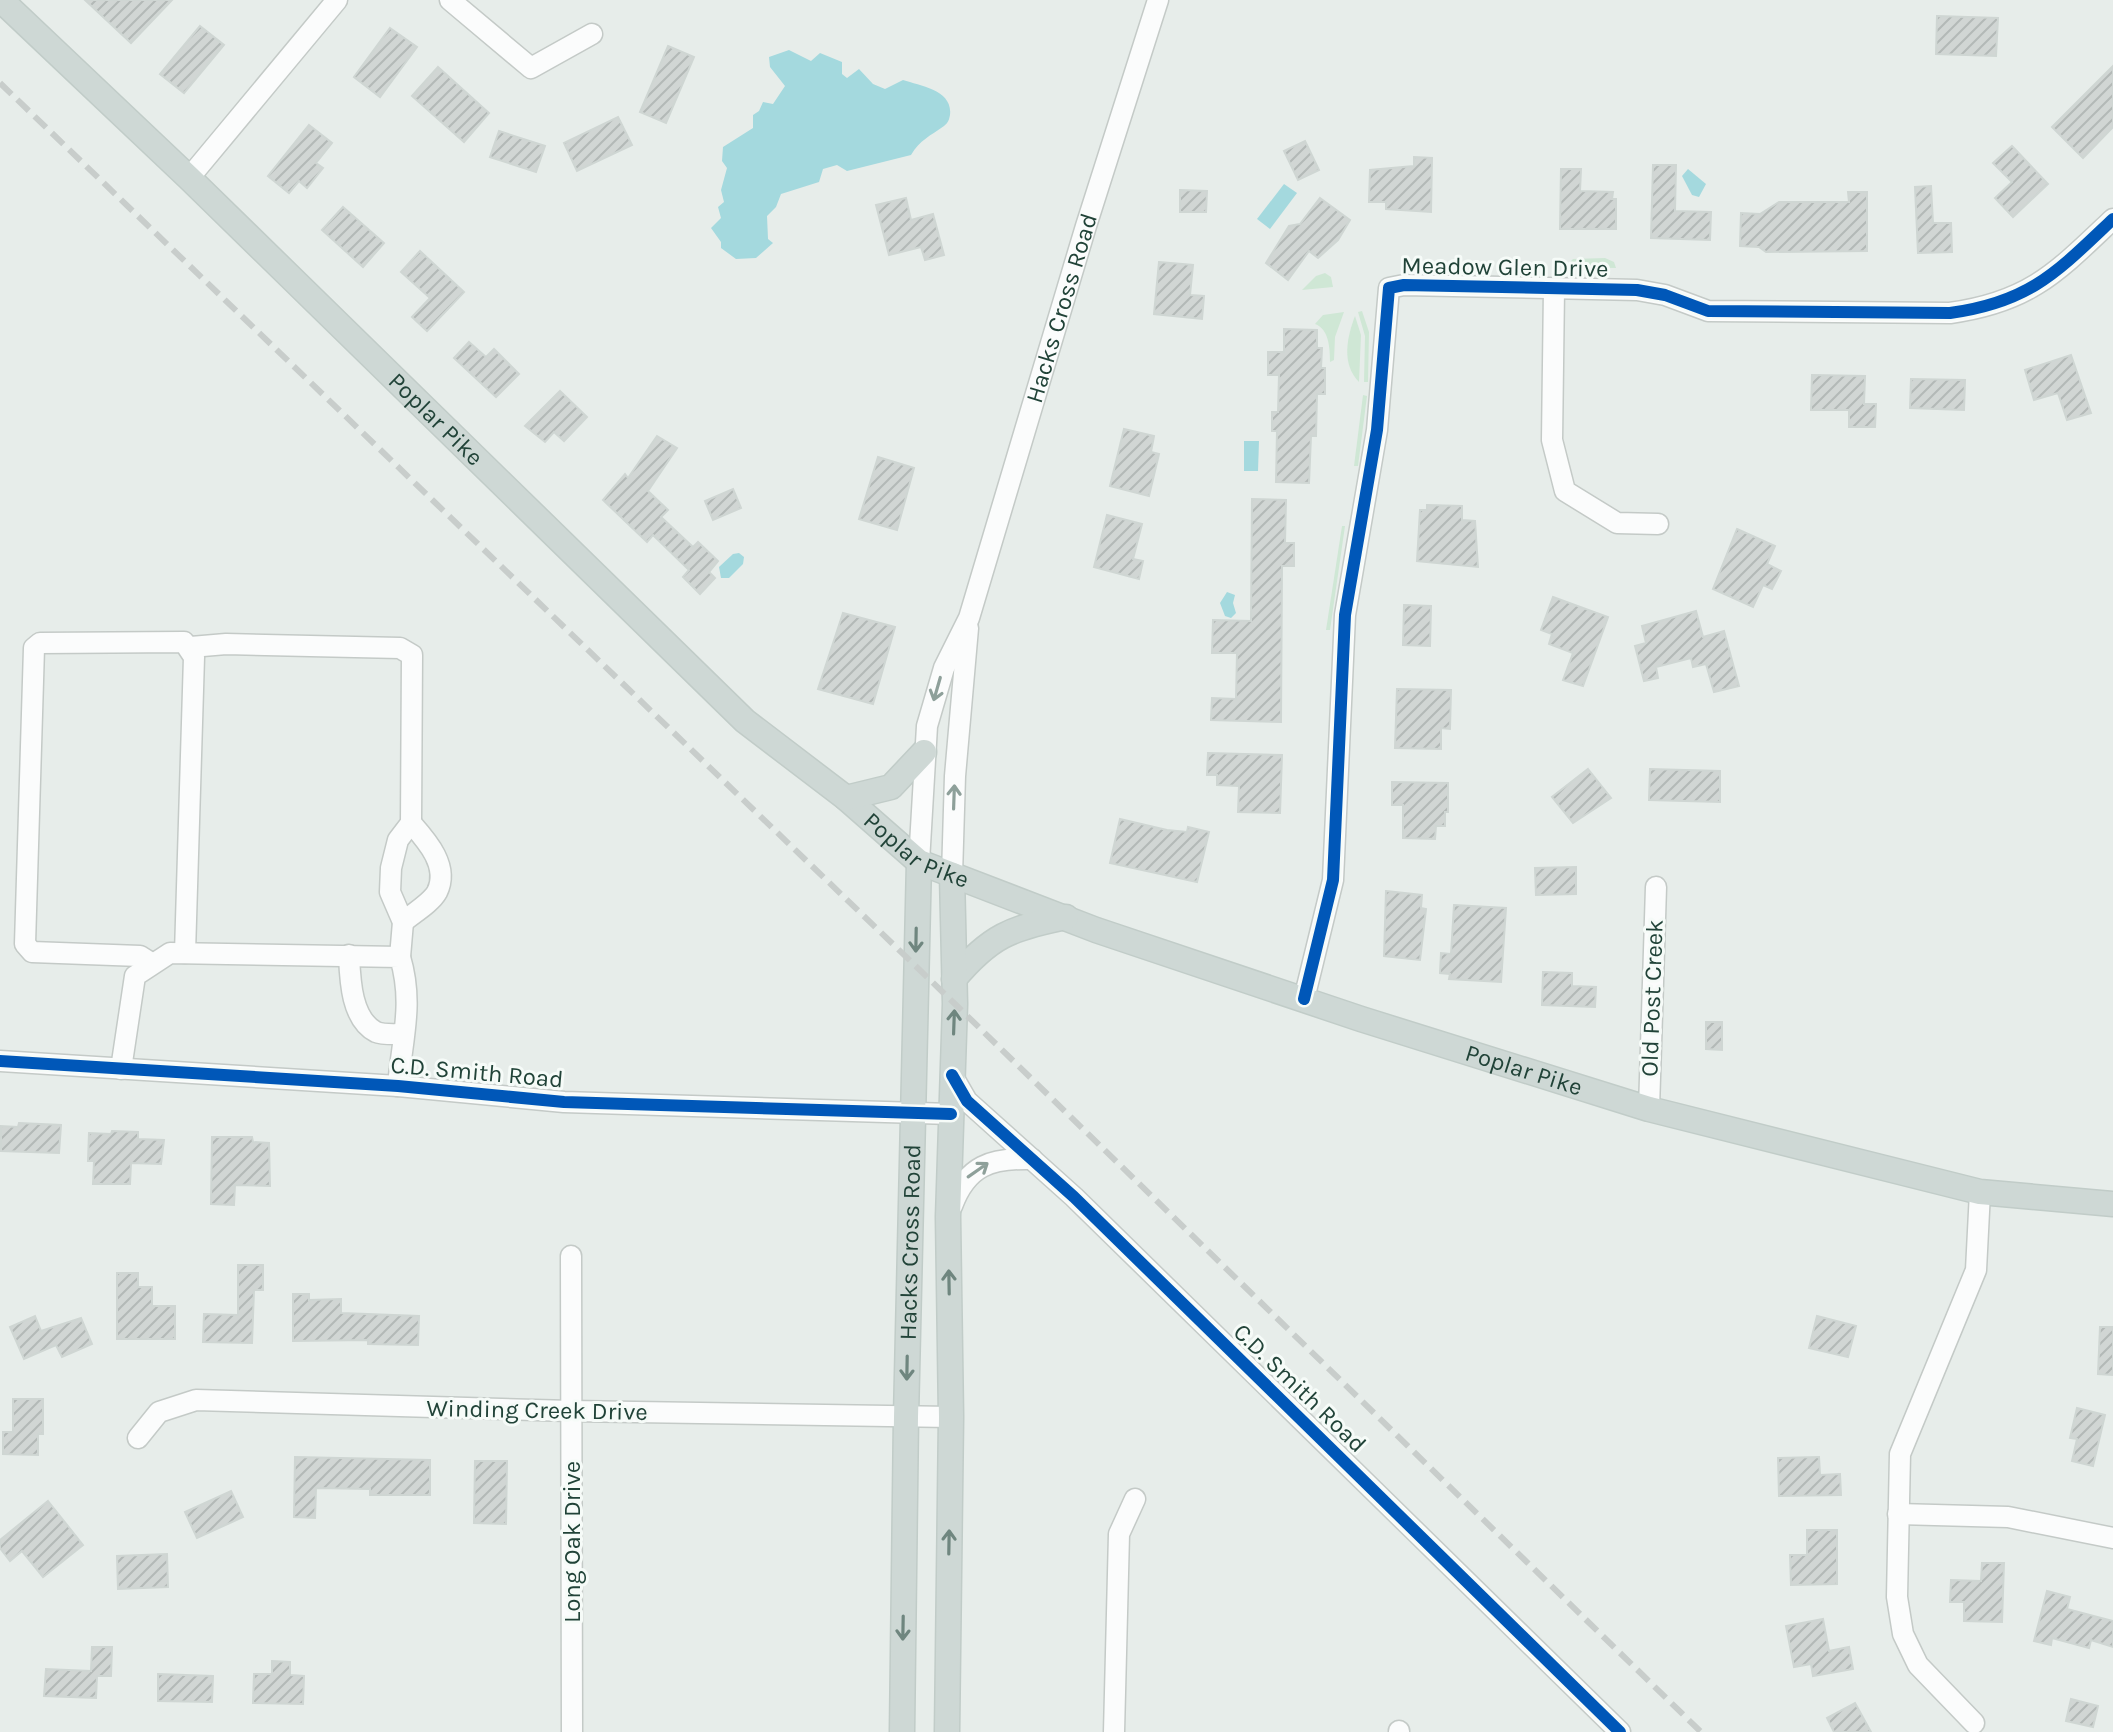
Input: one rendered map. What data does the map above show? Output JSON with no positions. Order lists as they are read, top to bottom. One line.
{"streets":{"main road":["Hacks Cross Road","Poplar Pike"],"street":["Meadow Glen Drive","Old Post Creek","C.D. Smith Road","Winding Creek Drive","Long Oak Drive"]},"crossings":[["Meadow Glen Drive","Poplar Pike"],["Hacks Cross Road","Poplar Pike"],["Hacks Cross Road","C.D. Smith Road"],["Hacks Cross Road","Winding Creek Drive"],["Poplar Pike","Old Post Creek"],["Winding Creek Drive","Long Oak Drive"]]}
